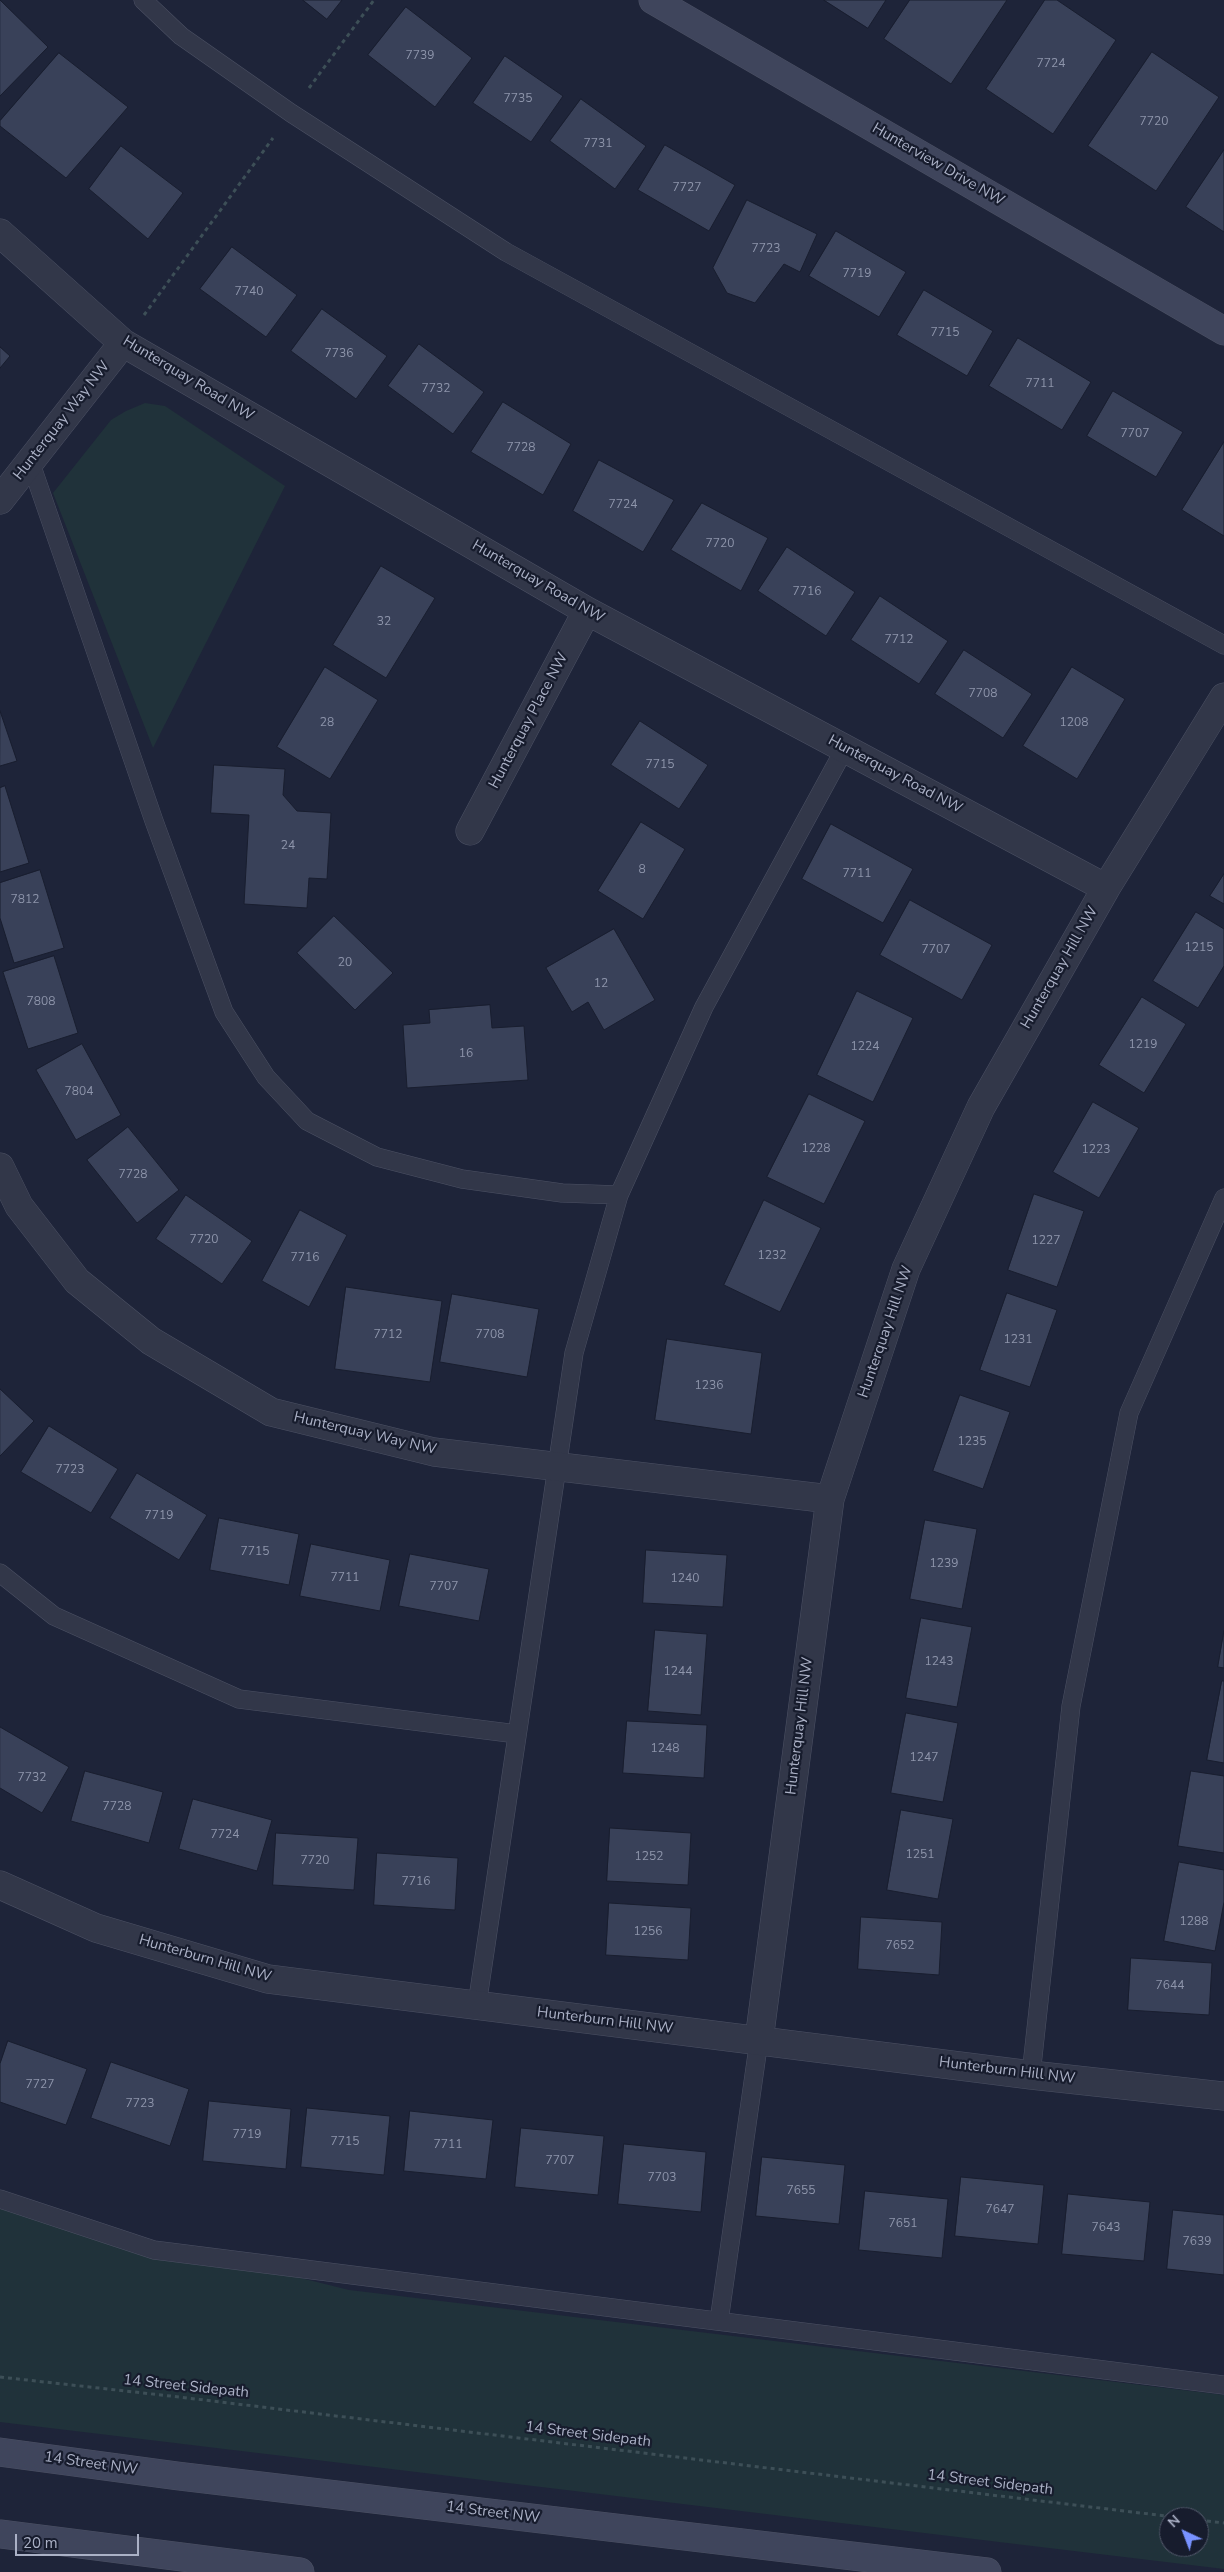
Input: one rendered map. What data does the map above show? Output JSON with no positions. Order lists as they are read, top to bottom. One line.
{"streets":{"main road":["Hunterview Drive NW","14 Street NW"],"street":["Hunterquay Road NW","Hunterquay Way NW","Hunterquay Place NW","Hunterquay Hill NW","Hunterburn Hill NW"],"path":["14 Street Sidepath"]},"crossings":[["Hunterquay Road NW","Hunterquay Way NW"],["Hunterquay Road NW","Hunterquay Place NW"],["Hunterquay Road NW","Hunterquay Hill NW"],["Hunterquay Way NW","Hunterquay Hill NW"],["Hunterquay Hill NW","Hunterburn Hill NW"]],"house_numbers":["7739","7724","7735","7720","7731","7727","7723","7719","7740","7715","7736","7711","7732","7707","7728","7724","7720","7716","32","7712","7708","28","1208","7715","24","8","7711","7812","1215","7707","20","12","7808","1219","1224","16","7804","1228","1223","7728","7720","1227","1232","7716","7712","7708","1231","1236","1235","7723","7719","7715","1239","7711","1240","7707","1243","1244","1248","1247","7732","7728","7724","1251","1252","7720","7716","1288","1256","7652","7644","7727","7723","7719","7715","7711","7707","7703","7655","7647","7651","7643","7639"],"scale_bar":"20 m","north":"top left"}
